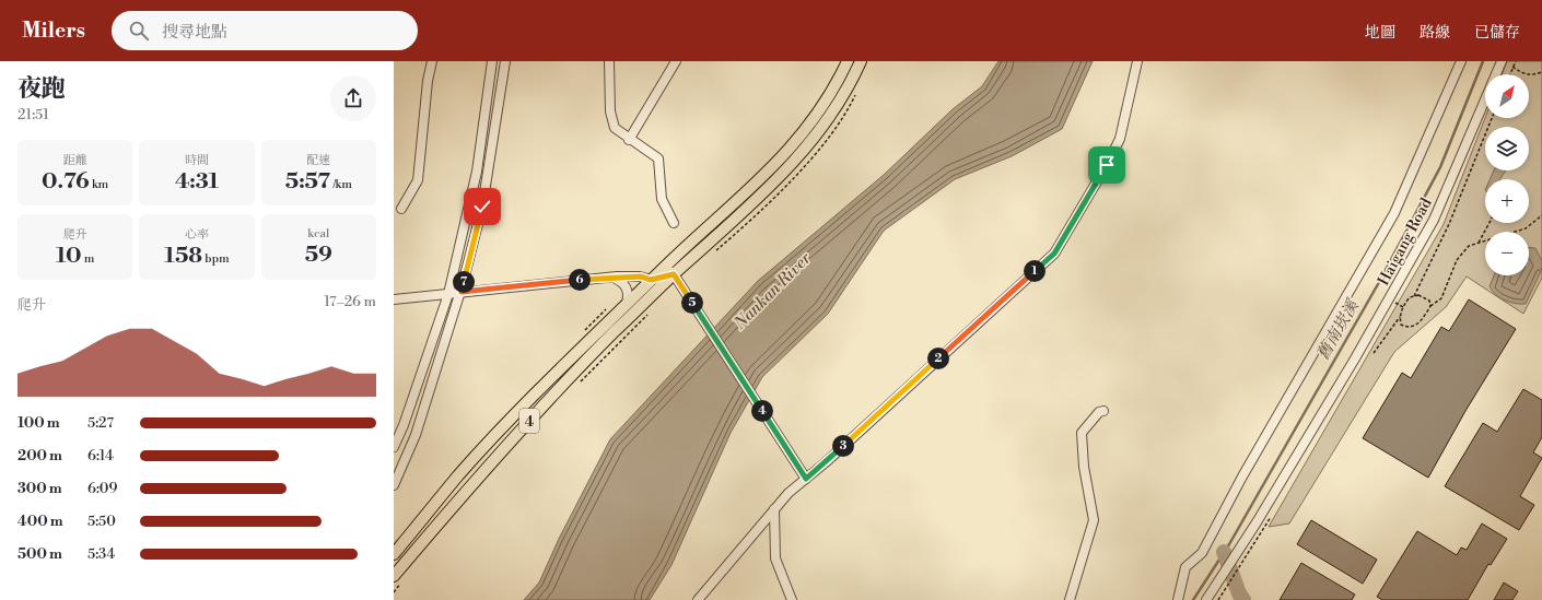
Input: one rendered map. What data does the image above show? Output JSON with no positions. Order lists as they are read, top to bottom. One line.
{"streets":{"main road":["4"],"street":["Haigang Road"]},"water":["Nankan River","舊南崁溪"],"north":"top right","page":{"header":"Milers","search":"搜尋地點","nav":["地圖","路線","已儲存"],"heading":["夜跑","21:51"],"map_buttons":["+","−"],"stats":[["距離","0.76 km"],["時間","4:31"],["配速","5:57 /km"],["爬升","10 m"],["心率","158 bpm"],["kcal","59"]],"pins":["1","6","7","5","2","4","3"],"chart":["爬升","17–26 m"],"list":[{"name":"100 m","note":"5:27"},{"name":"200 m","note":"6:14"},{"name":"300 m","note":"6:09"},{"name":"400 m","note":"5:50"},{"name":"500 m","note":"5:34"}]}}
